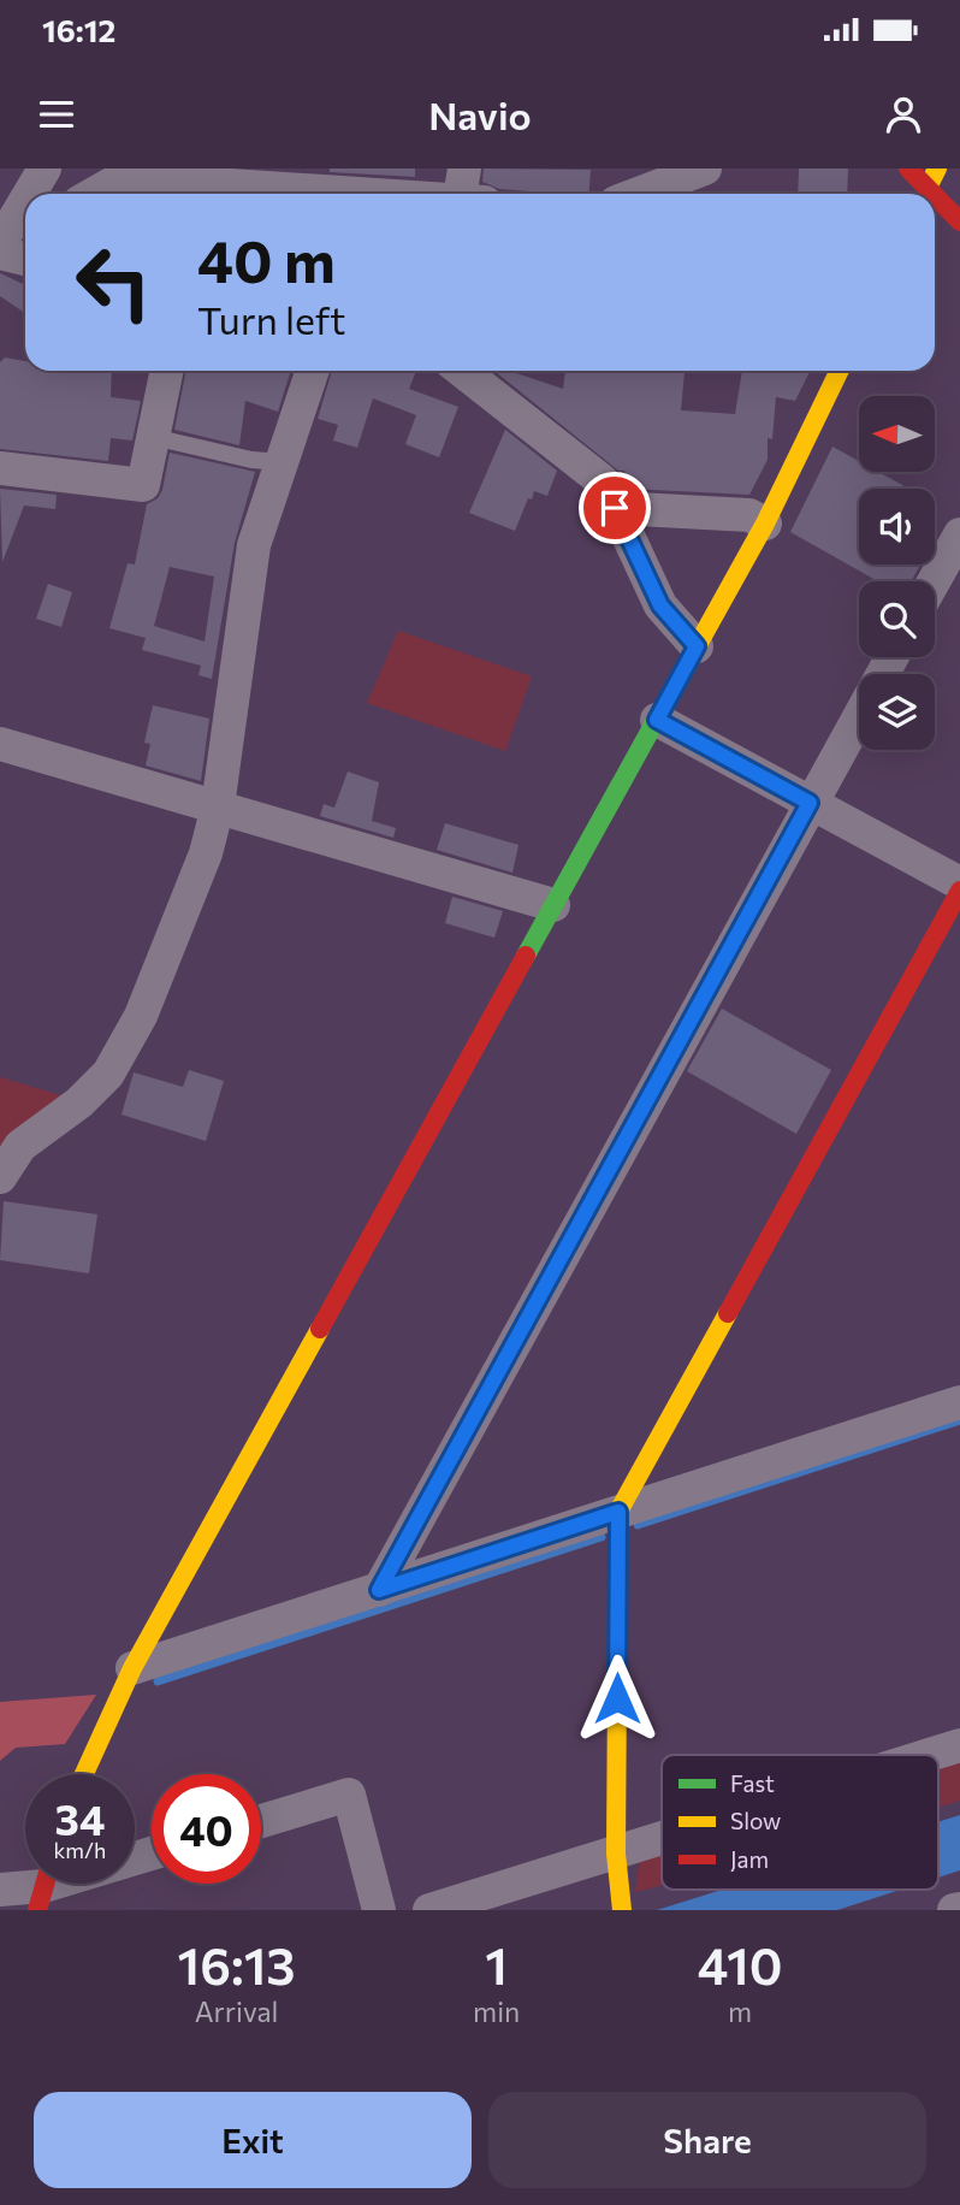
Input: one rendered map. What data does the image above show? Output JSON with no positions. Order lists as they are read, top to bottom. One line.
{"legend":["Fast","Slow","Jam"],"north":"left","page":{"status":"16:12","header":"Navio","turn":["40 m","Turn left"],"speed":"34 km/h","limit":"40","eta":["16:13","Arrival","1","min","410","m"],"buttons":["Exit","Share"]}}
